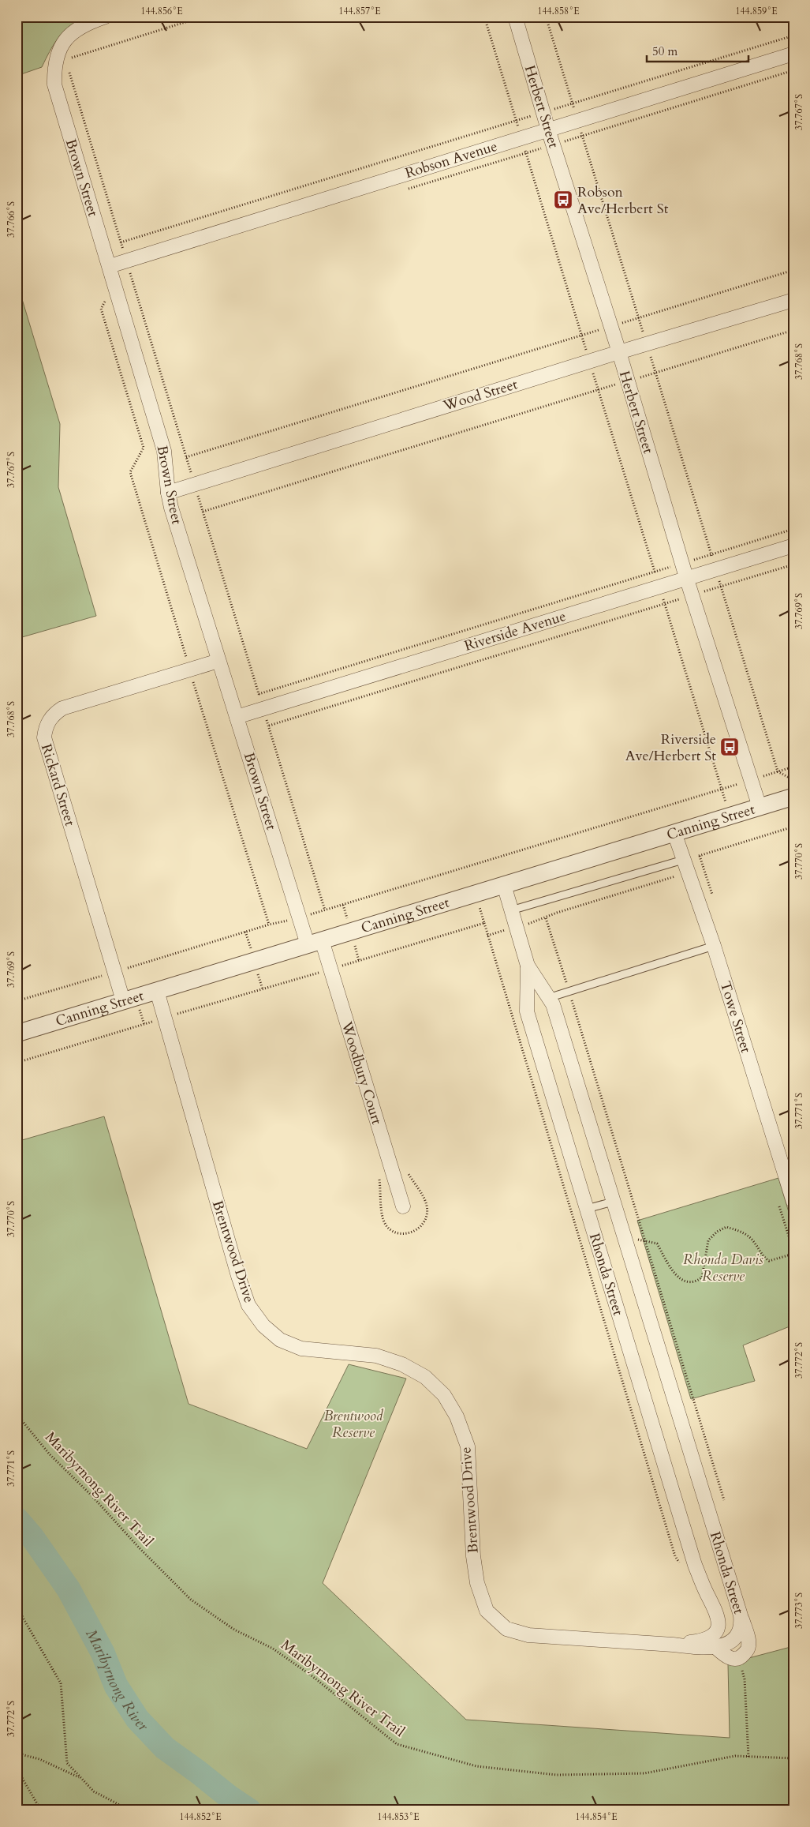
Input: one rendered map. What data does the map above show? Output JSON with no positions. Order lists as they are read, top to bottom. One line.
{"streets":{"street":["Herbert Street","Robson Avenue","Brown Street","Wood Street","Riverside Avenue","Rickard Street","Canning Street","Towe Street","Woodbury Court","Brentwood Drive","Rhonda Street"],"path":["Maribyrnong River Trail"]},"crossings":[["Herbert Street","Robson Avenue"],["Herbert Street","Wood Street"],["Herbert Street","Riverside Avenue"],["Herbert Street","Canning Street"],["Robson Avenue","Brown Street"],["Brown Street","Wood Street"],["Brown Street","Riverside Avenue"],["Brown Street","Rickard Street"],["Brown Street","Canning Street"],["Brown Street","Woodbury Court"],["Rickard Street","Canning Street"],["Canning Street","Towe Street"],["Canning Street","Woodbury Court"],["Canning Street","Brentwood Drive"],["Canning Street","Rhonda Street"],["Brentwood Drive","Rhonda Street"]],"water":["Maribyrnong River"],"parks":["Rhonda Davis Reserve","Brentwood Reserve"],"places":{"bus stop":["Robson Ave/Herbert St","Riverside Ave/Herbert St"]},"scale_bar":"50 m","coordinates":["144.856°E","144.857°E","144.858°E","144.859°E","37.767°S","37.766°S","37.768°S","37.769°S","37.770°S","37.771°S","37.772°S","37.773°S","144.852°E","144.853°E","144.854°E"]}
